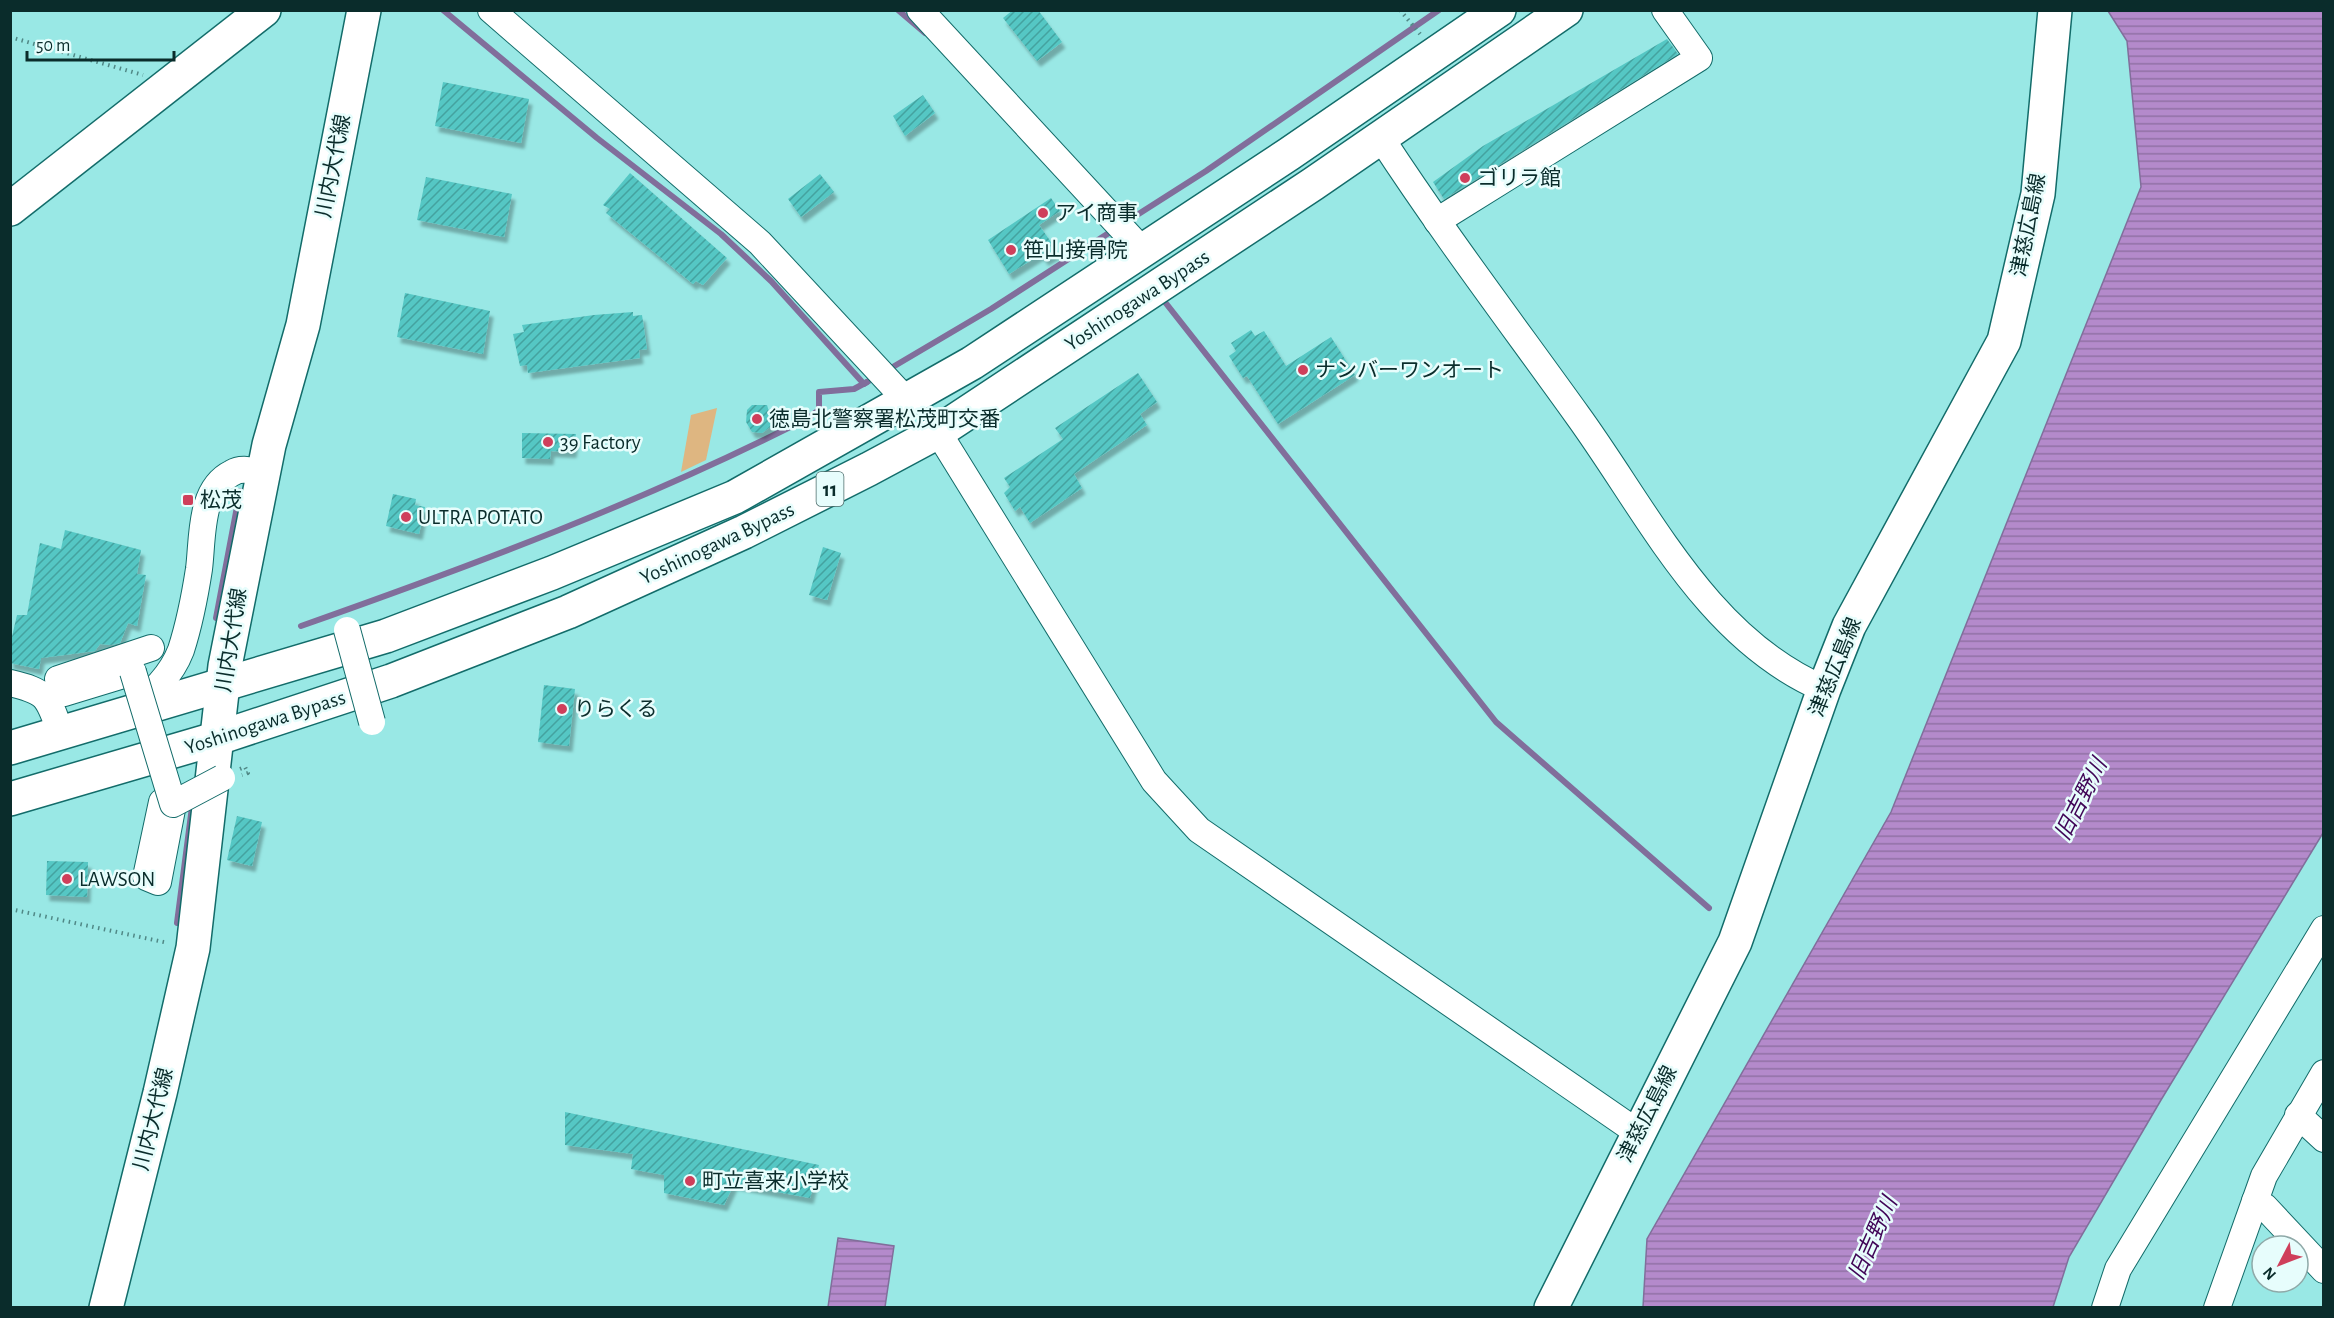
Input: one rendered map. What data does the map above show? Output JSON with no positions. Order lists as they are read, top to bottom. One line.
{"streets":{"main road":["川内大代線","津慈広島線","Yoshinogawa Bypass","11"]},"crossings":[["川内大代線","Yoshinogawa Bypass"]],"water":["旧吉野川"],"places":{"other":["ゴリラ館","アイ商事","笹山接骨院","ナンバーワンオート","徳島北警察署松茂町交番","39 Factory","ULTRA POTATO","りらくる","LAWSON","町立喜来小学校"],"transit":["松茂"]},"scale_bar":"50 m","north":"bottom left"}
